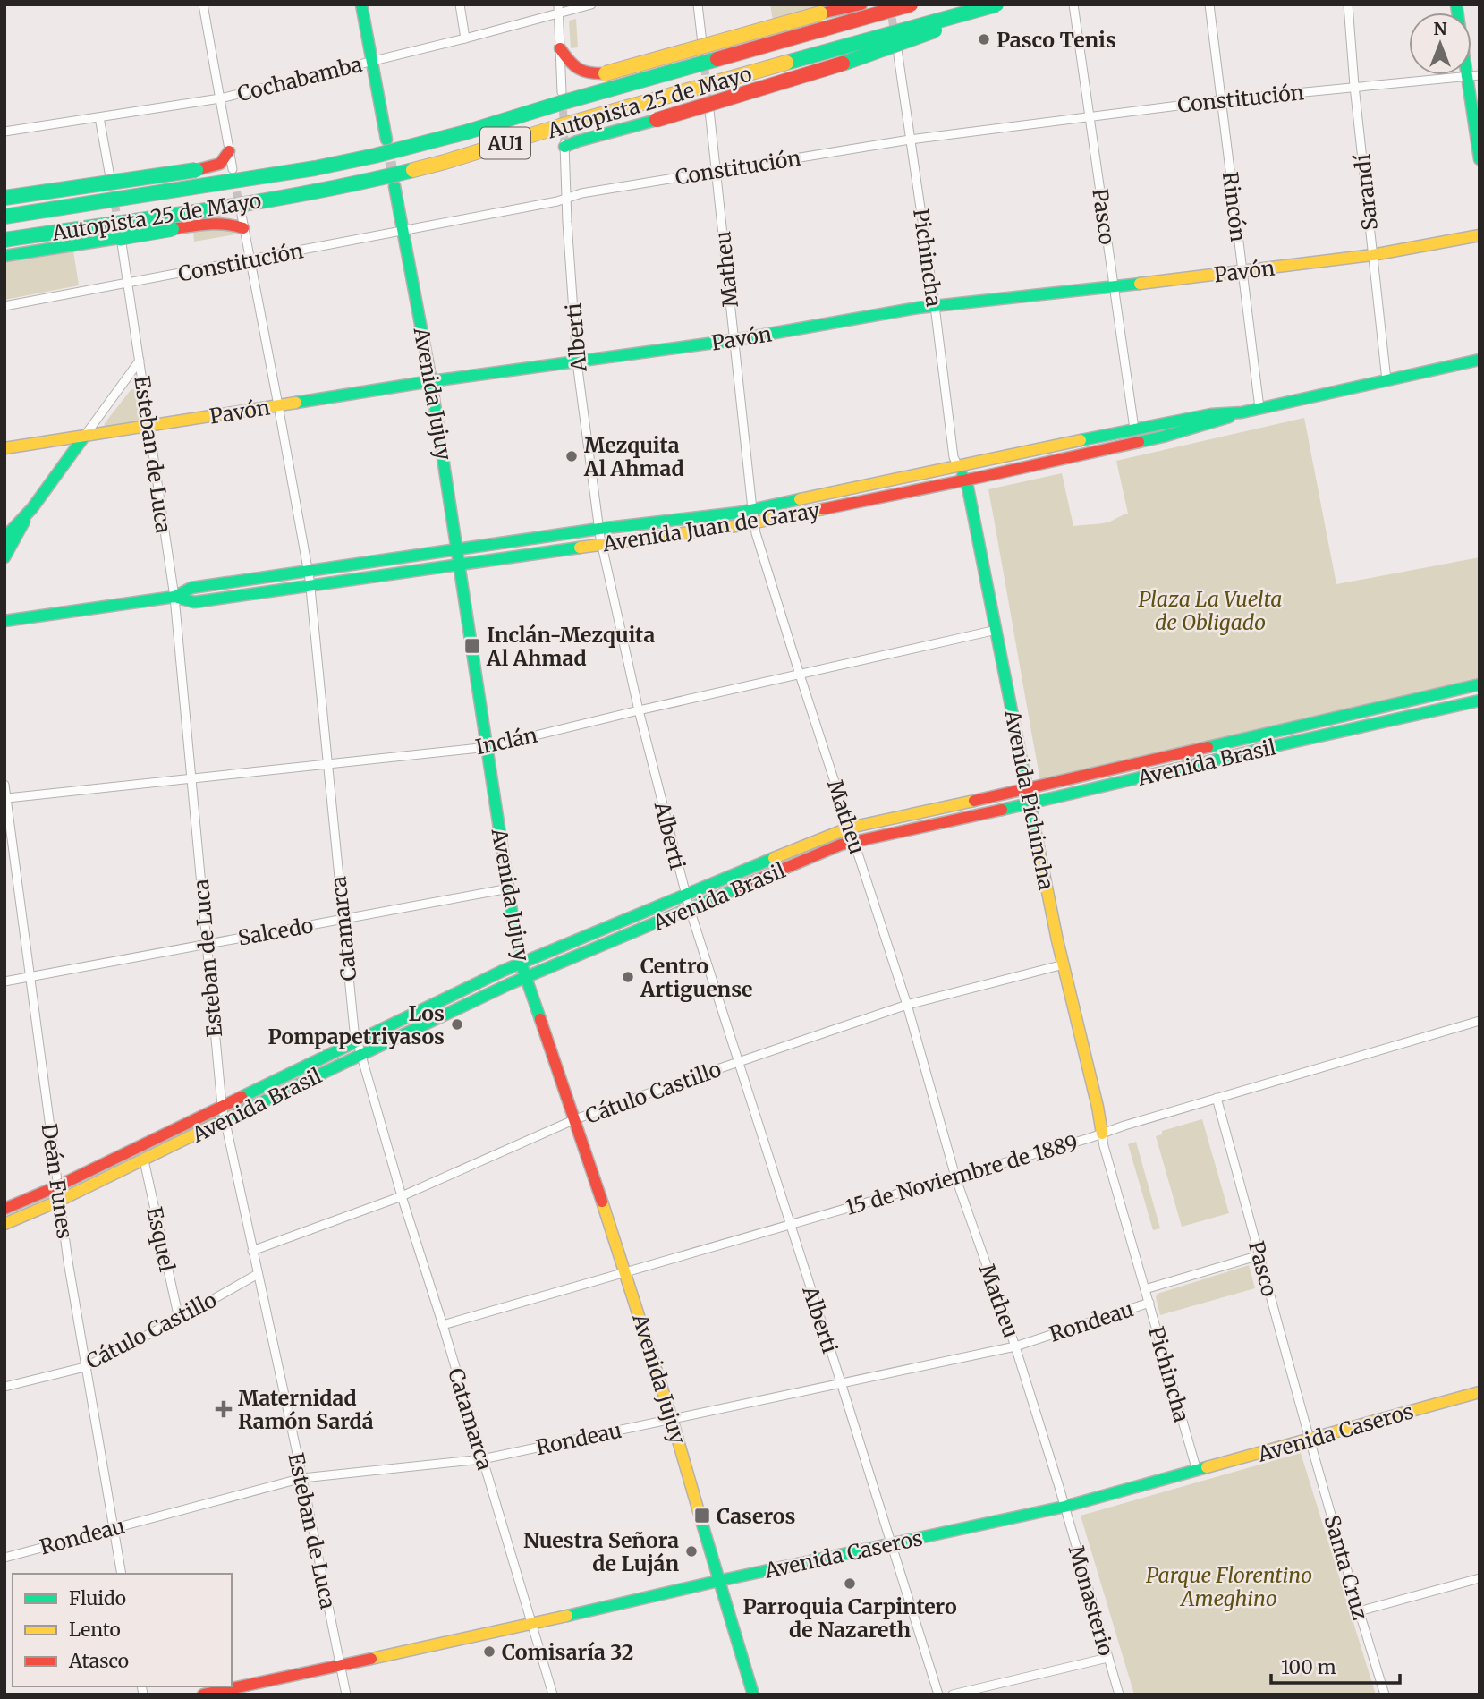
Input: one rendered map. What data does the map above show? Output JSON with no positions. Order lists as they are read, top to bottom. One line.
{"streets":{"main road":["Autopista 25 de Mayo","AU1","Pavón","Avenida Jujuy","Avenida Juan de Garay","Avenida Brasil","Avenida Pichincha","Avenida Caseros"],"street":["Cochabamba","Constitución","Sarandí","Rincón","Pasco","Pichincha","Matheu","Alberti","Esteban de Luca","Inclán","Catamarca","Salcedo","Cátulo Castillo","15 de Noviembre de 1889","Deán Funes","Esquel","Rondeau","Santa Cruz","Monasterio"]},"crossings":[["Constitución","Sarandí"],["Constitución","Rincón"],["Constitución","Pasco"],["Constitución","Pichincha"],["Constitución","Matheu"],["Constitución","Alberti"],["Constitución","Avenida Jujuy"],["Constitución","Esteban de Luca"],["Constitución","Catamarca"],["Sarandí","Pavón"],["Sarandí","Avenida Juan de Garay"],["Rincón","Pavón"],["Rincón","Avenida Juan de Garay"],["Pasco","Pavón"],["Pasco","Avenida Juan de Garay"],["Pasco","15 de Noviembre de 1889"],["Pasco","Avenida Caseros"],["Pasco","Santa Cruz"],["Pichincha","Pavón"],["Pichincha","Avenida Juan de Garay"],["Pichincha","Avenida Pichincha"],["Pichincha","15 de Noviembre de 1889"],["Pichincha","Rondeau"],["Pichincha","Avenida Caseros"],["Matheu","Pavón"],["Matheu","Avenida Juan de Garay"],["Matheu","Inclán"],["Matheu","Avenida Brasil"],["Matheu","Cátulo Castillo"],["Matheu","15 de Noviembre de 1889"],["Matheu","Rondeau"],["Matheu","Avenida Caseros"],["Matheu","Monasterio"],["Pavón","Alberti"],["Pavón","Avenida Jujuy"],["Pavón","Esteban de Luca"],["Pavón","Catamarca"],["Alberti","Avenida Juan de Garay"],["Alberti","Inclán"],["Alberti","Avenida Brasil"],["Alberti","Cátulo Castillo"],["Alberti","15 de Noviembre de 1889"],["Alberti","Rondeau"],["Alberti","Avenida Caseros"],["Avenida Jujuy","Avenida Juan de Garay"],["Avenida Jujuy","Inclán"],["Avenida Jujuy","Avenida Brasil"],["Avenida Jujuy","Salcedo"],["Avenida Jujuy","Cátulo Castillo"],["Avenida Jujuy","15 de Noviembre de 1889"],["Avenida Jujuy","Rondeau"],["Avenida Jujuy","Avenida Caseros"],["Esteban de Luca","Avenida Juan de Garay"],["Esteban de Luca","Inclán"],["Esteban de Luca","Avenida Brasil"],["Esteban de Luca","Salcedo"],["Esteban de Luca","Cátulo Castillo"],["Esteban de Luca","Rondeau"],["Esteban de Luca","Avenida Caseros"],["Avenida Juan de Garay","Avenida Pichincha"],["Avenida Juan de Garay","Catamarca"],["Inclán","Avenida Pichincha"],["Inclán","Catamarca"],["Inclán","Deán Funes"],["Avenida Brasil","Avenida Pichincha"],["Avenida Brasil","Catamarca"],["Avenida Brasil","Deán Funes"],["Avenida Brasil","Esquel"],["Avenida Pichincha","Cátulo Castillo"],["Avenida Pichincha","15 de Noviembre de 1889"],["Catamarca","Salcedo"],["Catamarca","Cátulo Castillo"],["Catamarca","15 de Noviembre de 1889"],["Catamarca","Rondeau"],["Catamarca","Avenida Caseros"],["Salcedo","Deán Funes"],["Cátulo Castillo","Deán Funes"],["Cátulo Castillo","Esquel"],["Deán Funes","Rondeau"],["Avenida Caseros","Santa Cruz"],["Avenida Caseros","Monasterio"]],"parks":["Plaza La Vuelta de Obligado","Parque Florentino Ameghino"],"places":{"other":["Pasco Tenis","Mezquita Al Ahmad","Centro Artiguense","Los Pompapetriyasos","Nuestra Señora de Luján","Parroquia Carpintero de Nazareth","Comisaría 32"],"transit":["Inclán-Mezquita Al Ahmad","Caseros"],"health":["Maternidad Ramón Sardá"]},"legend":["Fluido","Lento","Atasco"],"scale_bar":"100 m","north":"top"}
